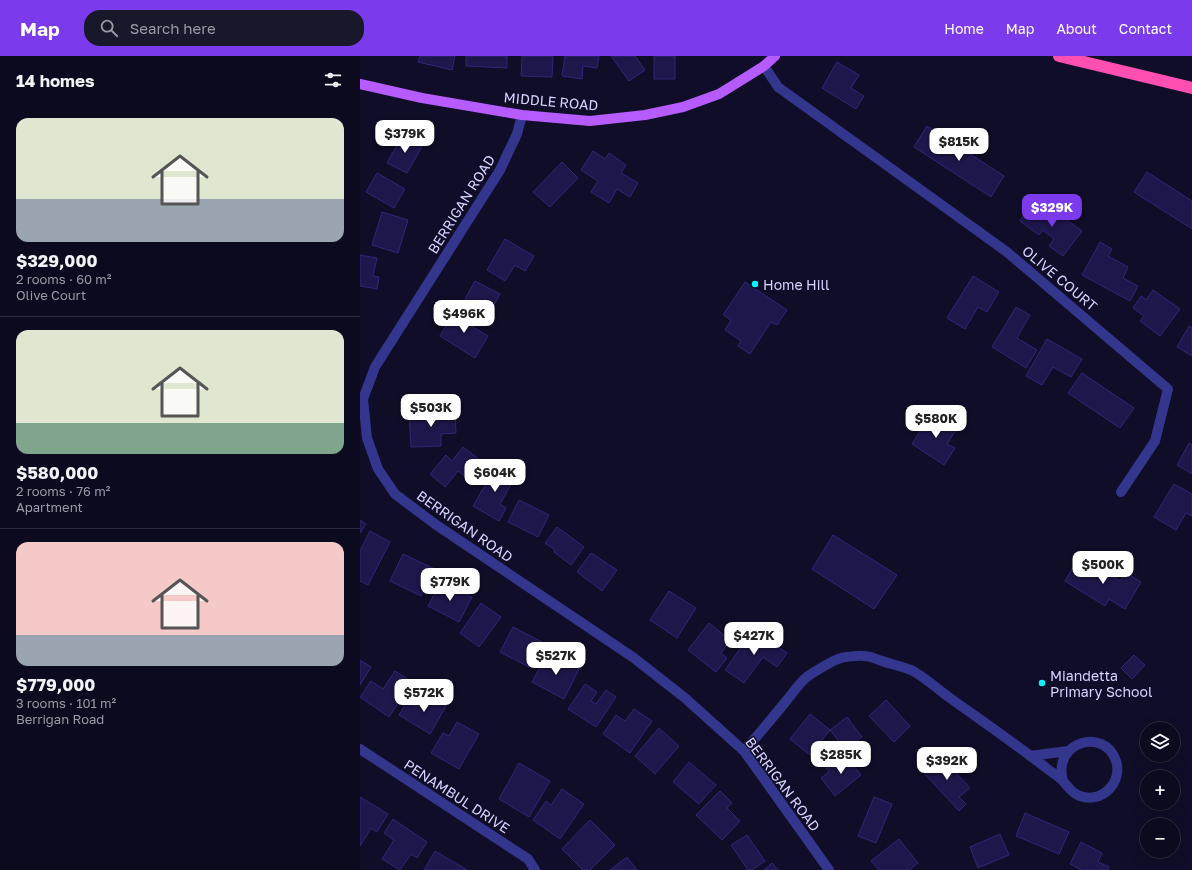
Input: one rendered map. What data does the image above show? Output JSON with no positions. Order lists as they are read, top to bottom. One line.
{"streets":{"main road":["MIDDLE ROAD"],"street":["BERRIGAN ROAD","OLIVE COURT","PENAMBUL DRIVE"]},"crossings":[["MIDDLE ROAD","BERRIGAN ROAD"],["MIDDLE ROAD","OLIVE COURT"]],"places":["Home Hill","Miandetta Primary School"],"page":{"header":"Map","search":"Search here","nav":["Home","Map","About","Contact"],"heading":"14 homes","list":[{"name":"$329,000","note":"2 rooms · 60 m² · Olive Court"},{"name":"$580,000","note":"2 rooms · 76 m² · Apartment"},{"name":"$779,000","note":"3 rooms · 101 m² · Berrigan Road"}],"price":["$379K","$815K","$329K","$496K","$503K","$580K","$604K","$500K","$779K","$427K","$527K","$572K","$285K","$392K"],"map_buttons":["+","−"]}}
